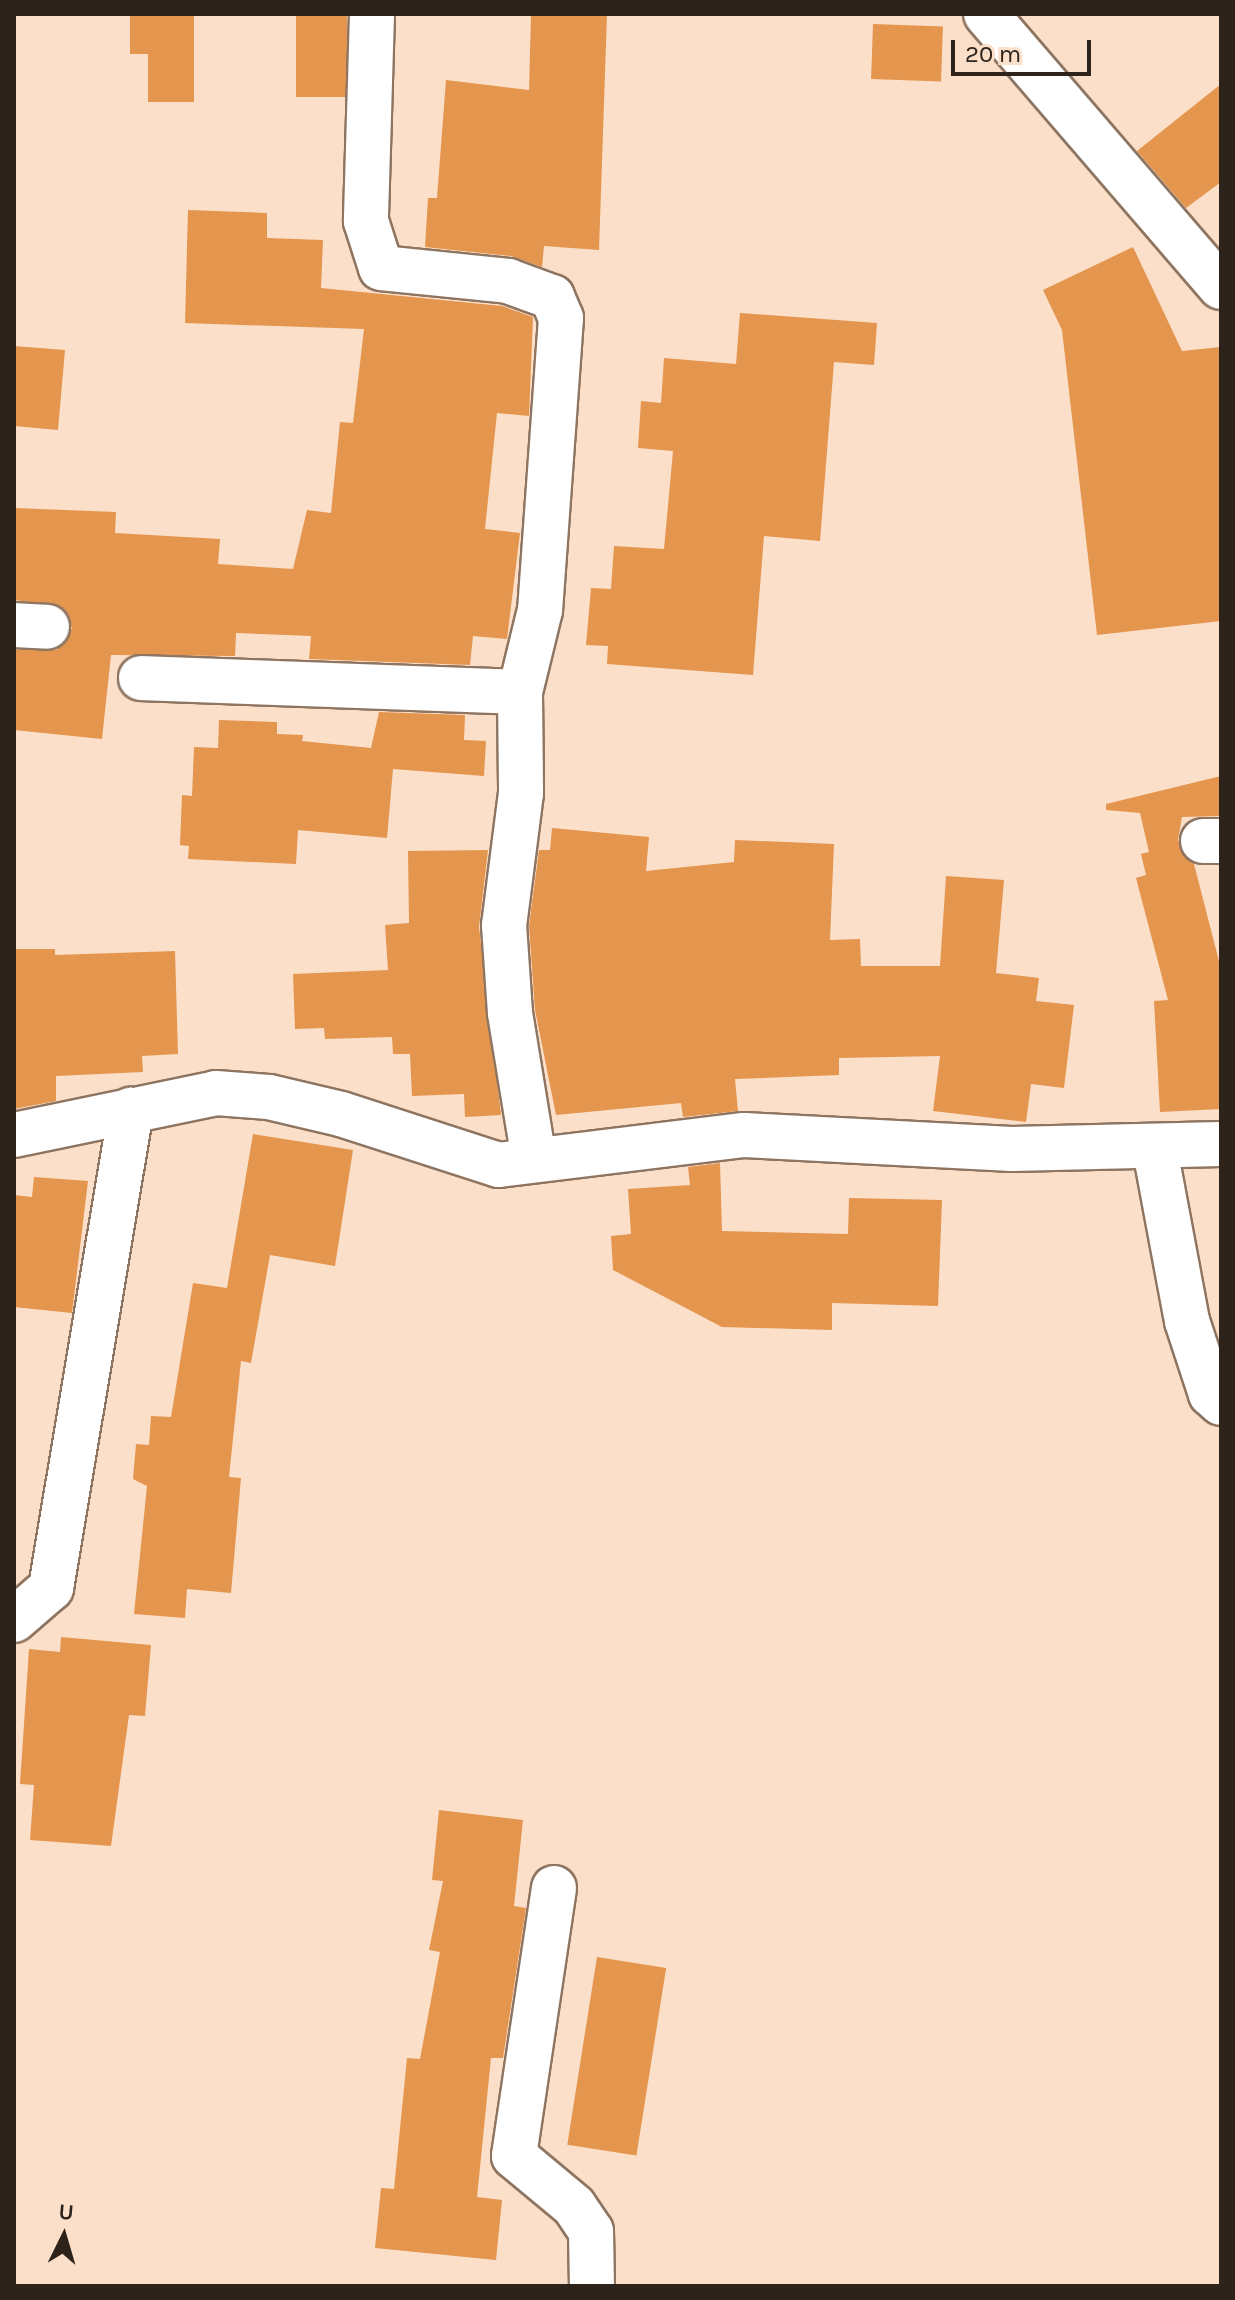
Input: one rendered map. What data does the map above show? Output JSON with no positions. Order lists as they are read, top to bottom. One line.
{"scale_bar":"20 m","north":"top"}
